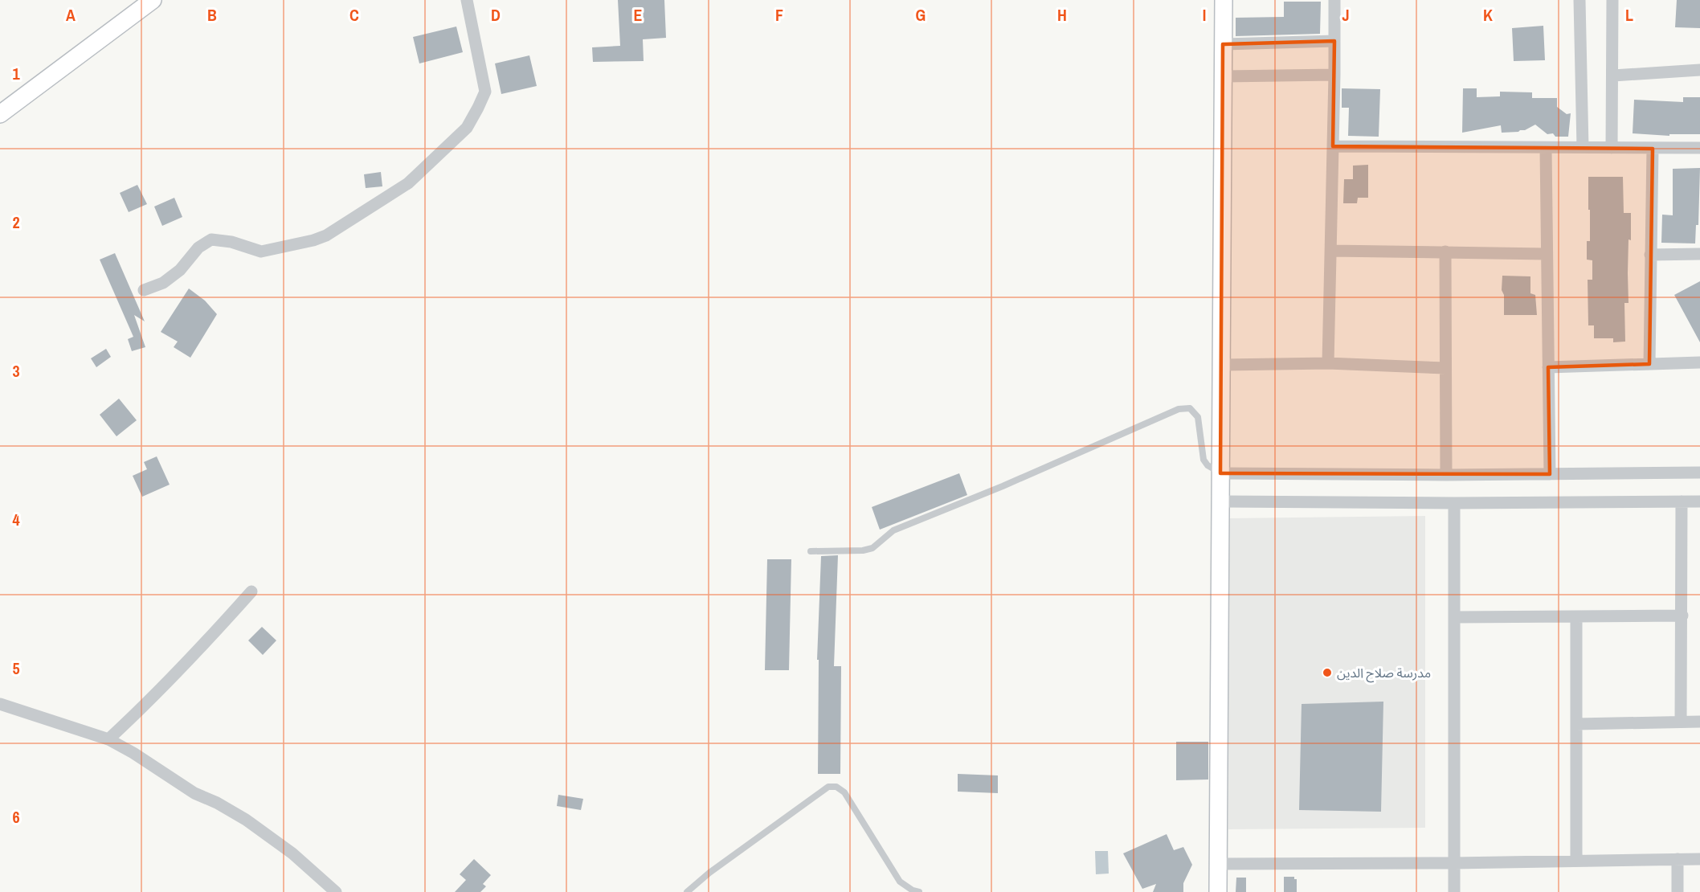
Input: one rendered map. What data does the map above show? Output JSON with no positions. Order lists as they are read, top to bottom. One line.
{"places":["مدرسة صلاح الدين"],"grid":{"columns":["A","B","C","D","E","F","G","H","I","J","K","L"],"rows":["1","2","3","4","5","6"]}}
